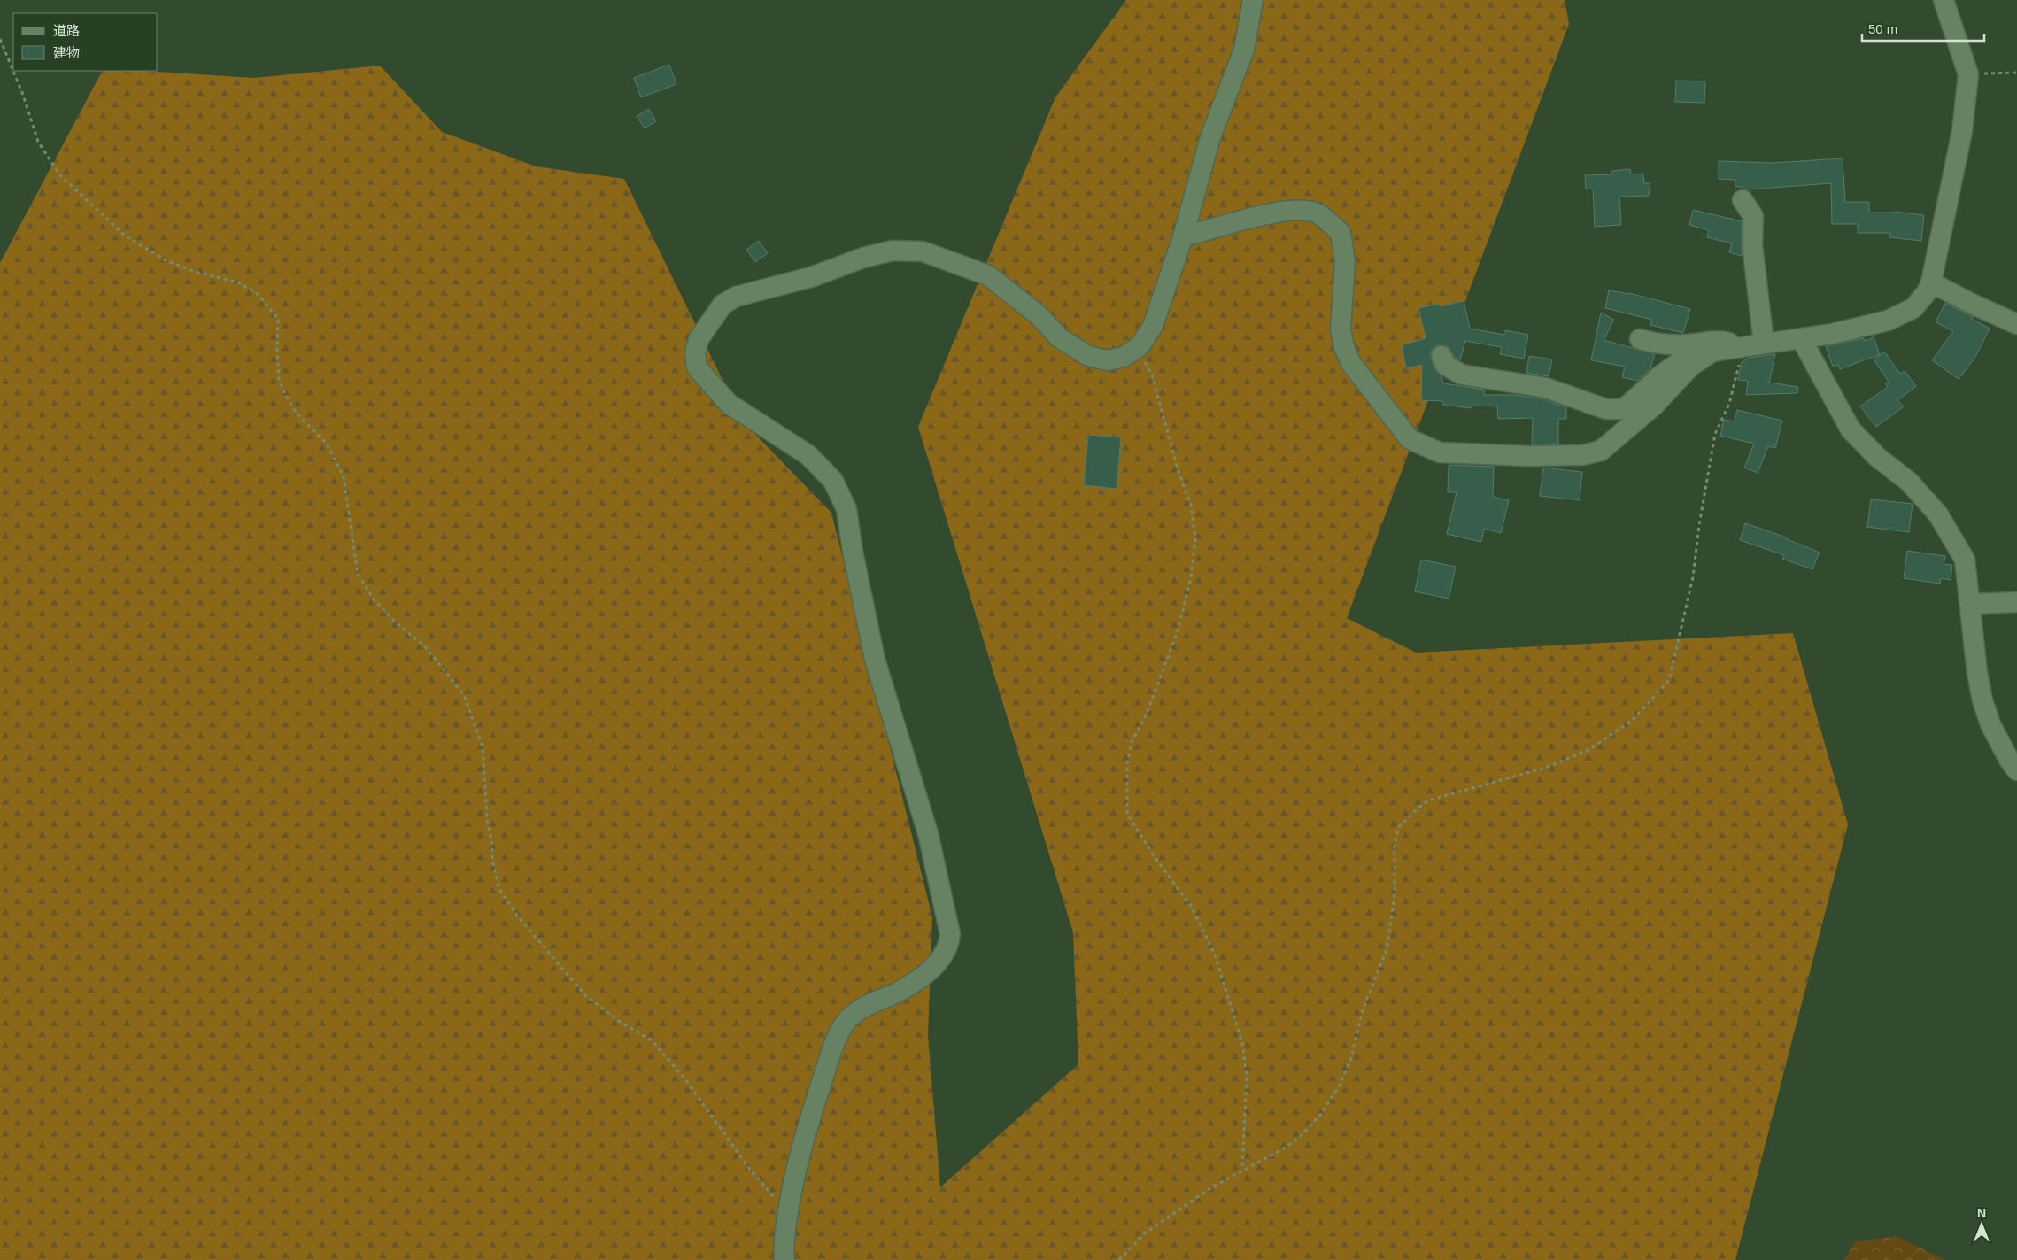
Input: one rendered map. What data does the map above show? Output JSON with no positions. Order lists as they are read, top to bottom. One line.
{"legend":["道路","建物"],"scale_bar":"50 m","north":"top"}
